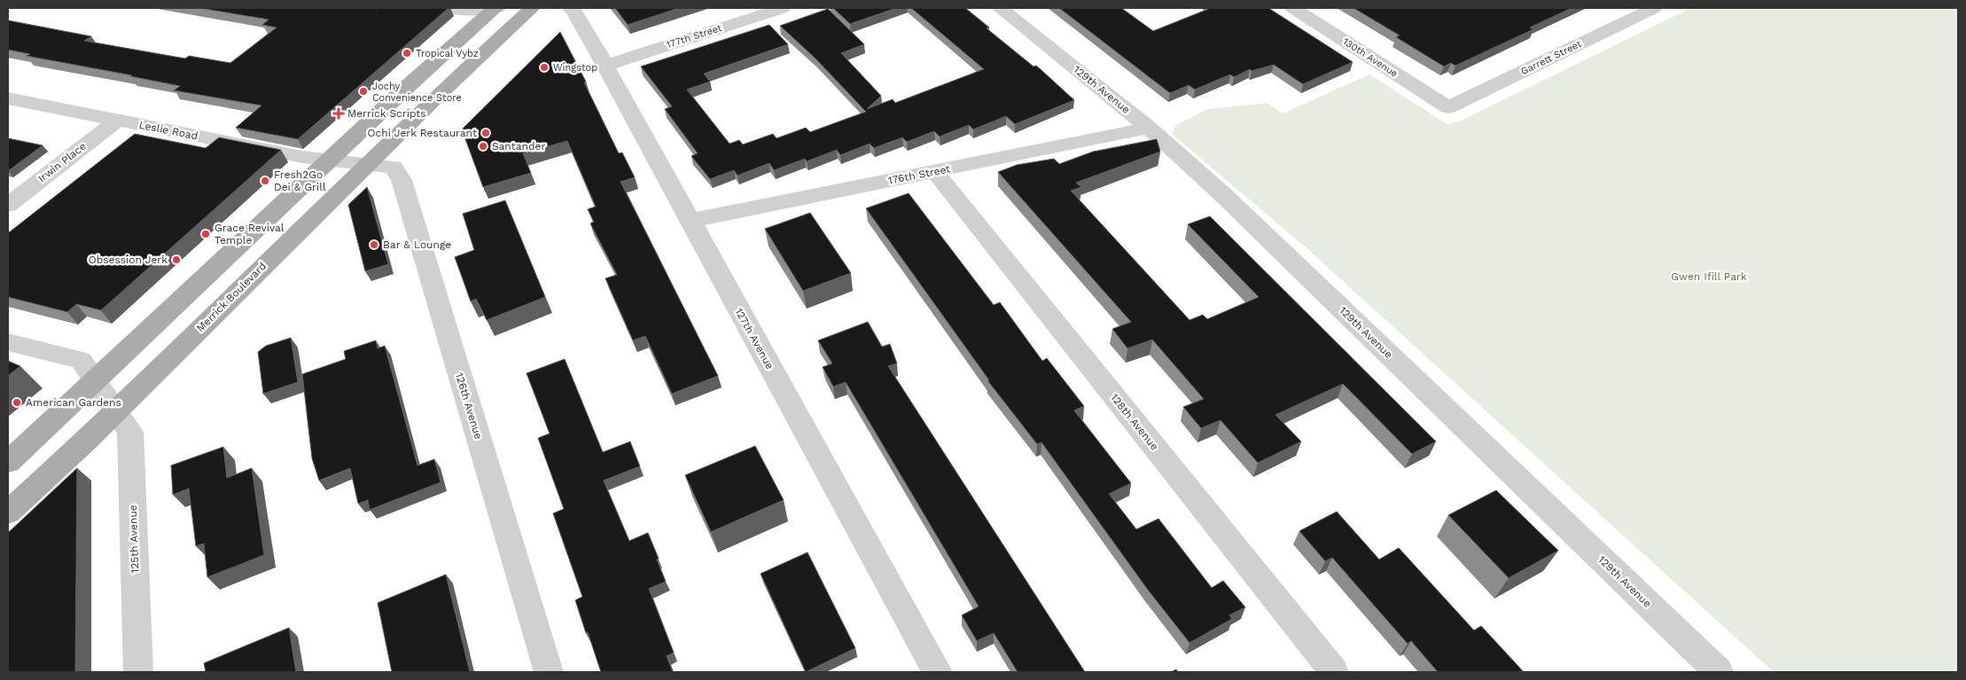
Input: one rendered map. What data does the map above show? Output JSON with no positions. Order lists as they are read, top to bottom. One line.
{"streets":{"main road":["Merrick Boulevard"],"street":["177th Street","130th Avenue","Garrett Street","129th Avenue","Leslie Road","Irwin Place","176th Street","127th Avenue","126th Avenue","128th Avenue","125th Avenue"]},"crossings":[["177th Street","127th Avenue"],["130th Avenue","Garrett Street"],["129th Avenue","176th Street"],["Leslie Road","Irwin Place"],["Leslie Road","Merrick Boulevard"],["Leslie Road","126th Avenue"],["176th Street","127th Avenue"],["176th Street","128th Avenue"],["Merrick Boulevard","126th Avenue"],["Merrick Boulevard","125th Avenue"]],"parks":["Gwen Ifill Park"],"places":{"other":["Tropical Vybz","Wingstop","Jochy Convenience Store","Ochi Jerk Restaurant","Santander","Fresh2Go Dei & Grill","Grace Revival Temple","Bar & Lounge","Obsession Jerk","American Gardens"],"health":["Merrick Scripts"]}}
